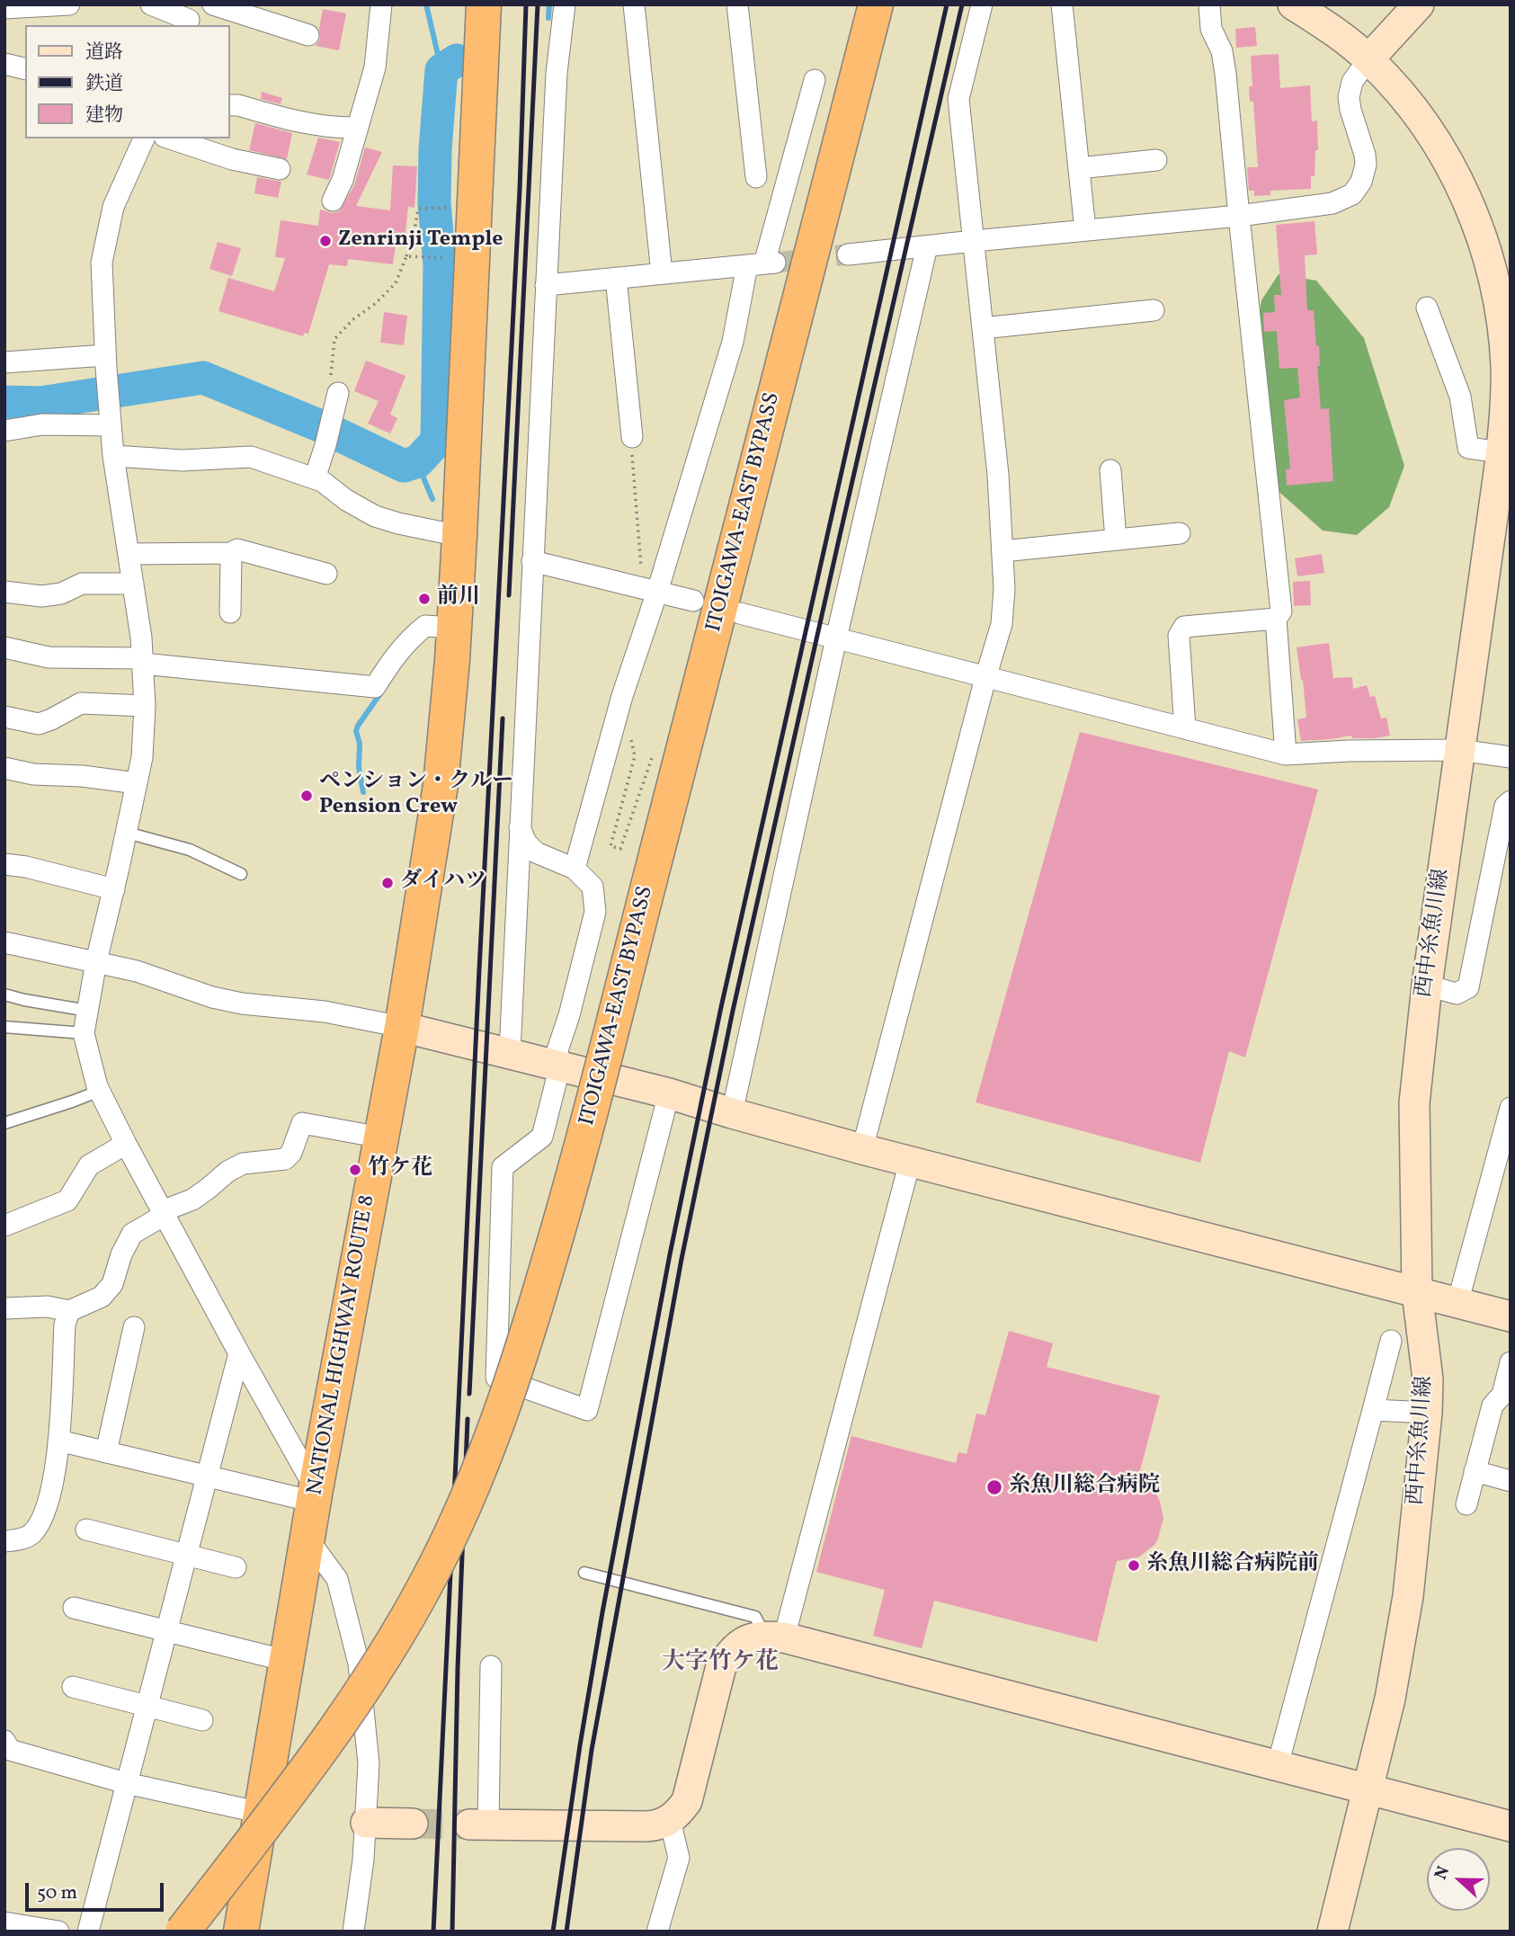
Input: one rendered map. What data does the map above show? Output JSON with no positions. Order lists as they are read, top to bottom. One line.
{"streets":{"highway":["ITOIGAWA-EAST BYPASS","NATIONAL HIGHWAY ROUTE 8"],"street":["西中糸魚川線"]},"districts":["大字竹ケ花"],"places":["Zenrinji Temple","前川","ペンション・クルー Pension Crew","ダイハツ","竹ケ花","糸魚川総合病院","糸魚川総合病院前"],"legend":["道路","鉄道","建物"],"scale_bar":"50 m","north":"left"}
